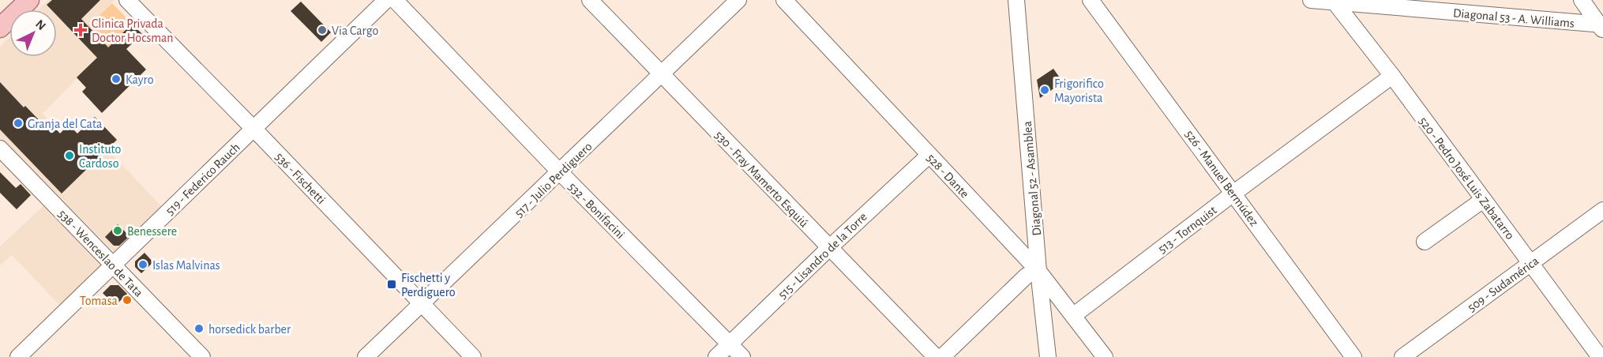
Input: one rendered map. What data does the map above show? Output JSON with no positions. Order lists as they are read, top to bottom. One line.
{"streets":{"street":["Diagonal 53 - A. Williams","528 - Dante","536 - Fischetti","526 - Manuel Bermúdez","520 - Pedro José Luis Zabatarro","519 - Federico Rauch","530 - Fray Mamerto Esquiú","Diagonal 52 - Asamblea","517 - Julio Perdiguero","532 - Bonifacini","513 - Tornquist","538 - Wenceslao de Tata","515 - Lisandro de la Torre","509 - Sudamérica"]},"crossings":[["Diagonal 53 - A. Williams","520 - Pedro José Luis Zabatarro"],["528 - Dante","Diagonal 52 - Asamblea"],["528 - Dante","513 - Tornquist"],["528 - Dante","515 - Lisandro de la Torre"],["536 - Fischetti","519 - Federico Rauch"],["536 - Fischetti","517 - Julio Perdiguero"],["526 - Manuel Bermúdez","513 - Tornquist"],["520 - Pedro José Luis Zabatarro","513 - Tornquist"],["520 - Pedro José Luis Zabatarro","509 - Sudamérica"],["519 - Federico Rauch","538 - Wenceslao de Tata"],["530 - Fray Mamerto Esquiú","517 - Julio Perdiguero"],["530 - Fray Mamerto Esquiú","515 - Lisandro de la Torre"],["517 - Julio Perdiguero","532 - Bonifacini"],["532 - Bonifacini","515 - Lisandro de la Torre"]],"places":{"health":["Clinica Privada Doctor Hocsman"],"other":["Via Cargo","Kayro","Frigorifico Mayorista","Granja del Cata","Instituto Cardoso","Benessere","Islas Malvinas","Tomasa","horsedick barber"],"transit":["Fischetti y Perdiguero"]},"north":"top right"}
